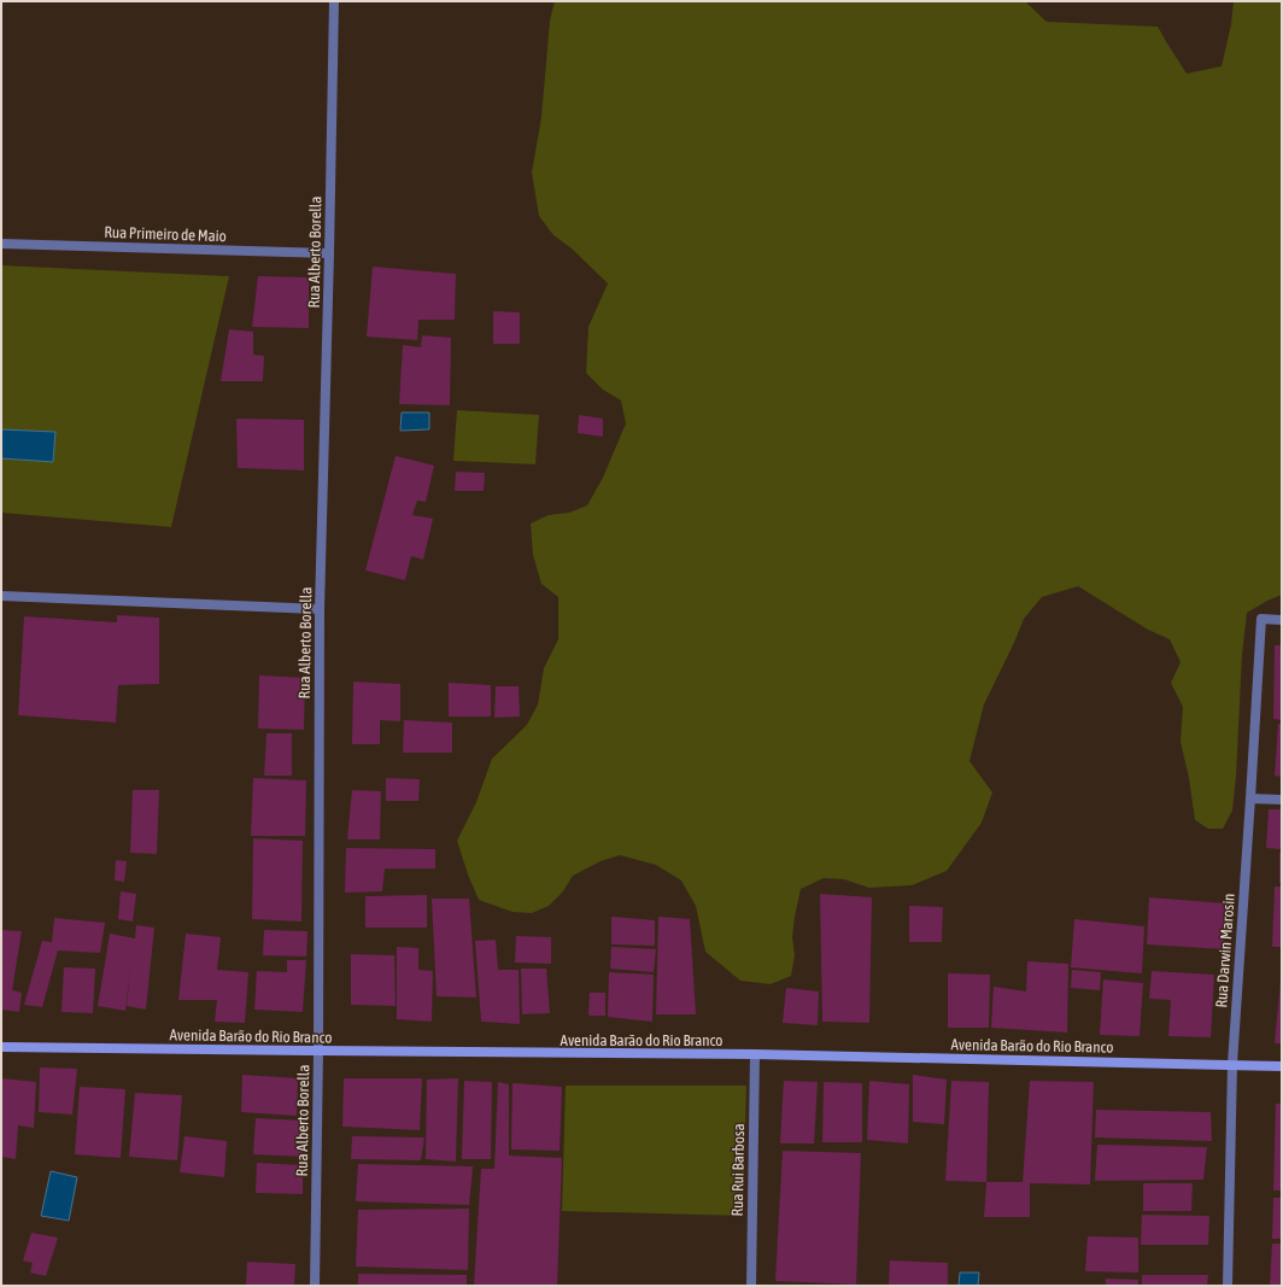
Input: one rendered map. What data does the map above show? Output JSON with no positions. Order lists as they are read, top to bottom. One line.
{"streets":{"main road":["Avenida Barão do Rio Branco"],"street":["Rua Primeiro de Maio","Rua Alberto Borella","Rua Darwin Marosin","Rua Rui Barbosa"]},"crossings":[["Rua Primeiro de Maio","Rua Alberto Borella"],["Rua Alberto Borella","Avenida Barão do Rio Branco"],["Rua Darwin Marosin","Avenida Barão do Rio Branco"],["Avenida Barão do Rio Branco","Rua Rui Barbosa"]]}
